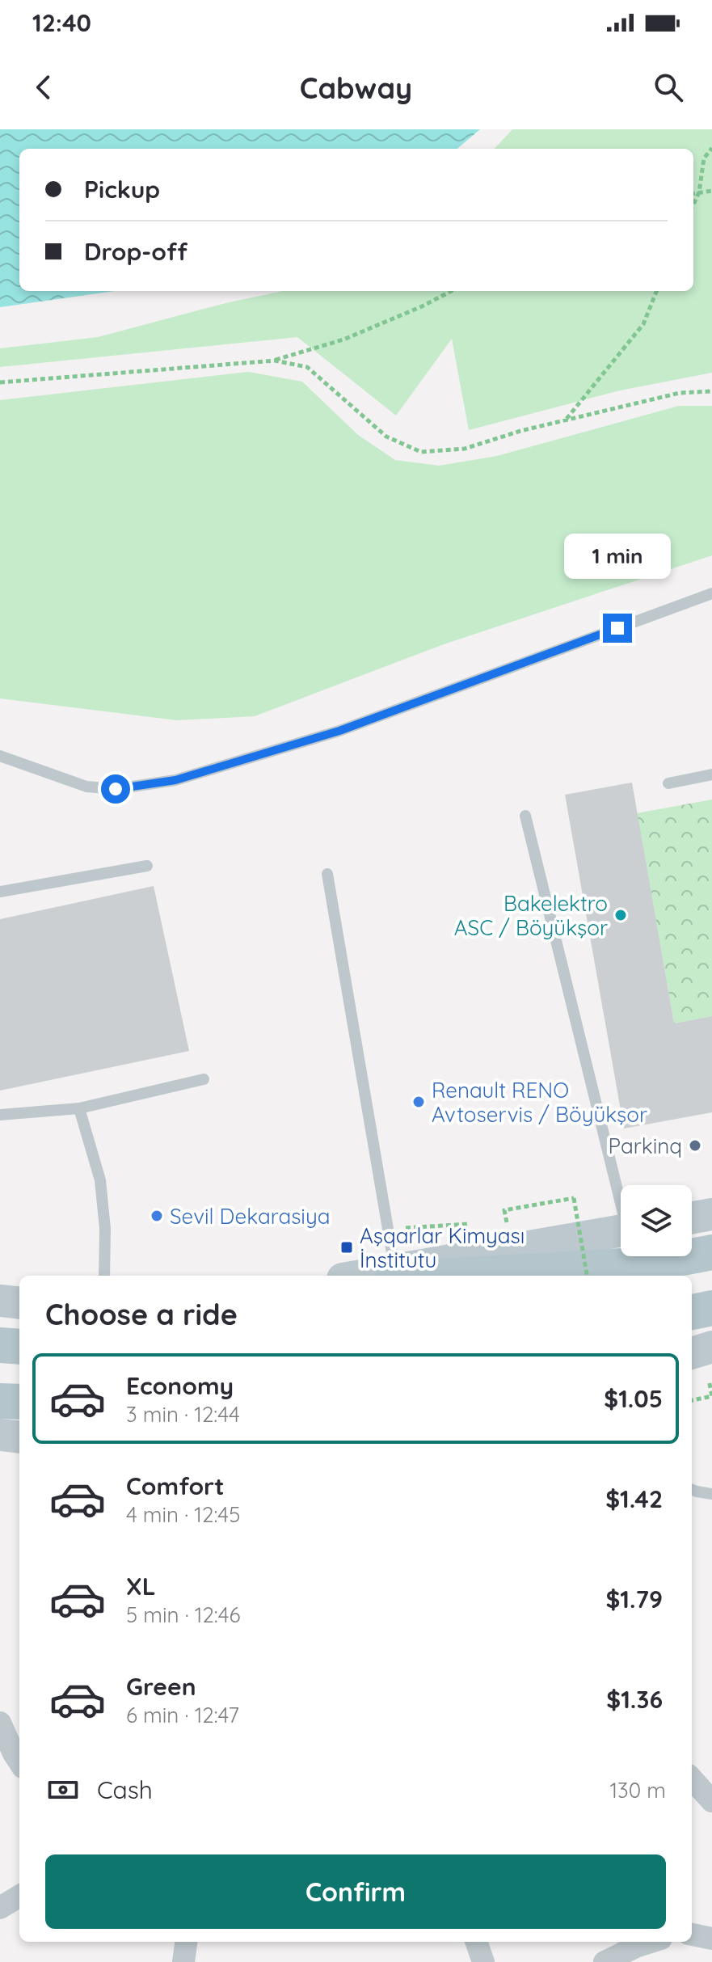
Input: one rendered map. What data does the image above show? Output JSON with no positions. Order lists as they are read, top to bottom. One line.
{"places":{"other":["Bakelektro ASC / Böyükşor","Renault RENO Avtoservis / Böyükşor","Parkinq","Sevil Dekarasiya"],"transit":["Aşqarlar Kimyası İnstitutu"]},"page":{"status":"12:40","header":"Cabway","banner":["Pickup","Drop-off"],"bubble":"1 min","heading":"Choose a ride","list":[{"name":"Economy","note":"3 min · 12:44","value":"$1.05"},{"name":"Comfort","note":"4 min · 12:45","value":"$1.42"},{"name":"XL","note":"5 min · 12:46","value":"$1.79"},{"name":"Green","note":"6 min · 12:47","value":"$1.36"}],"pay":["Cash","130 m"],"buttons":"Confirm"}}
